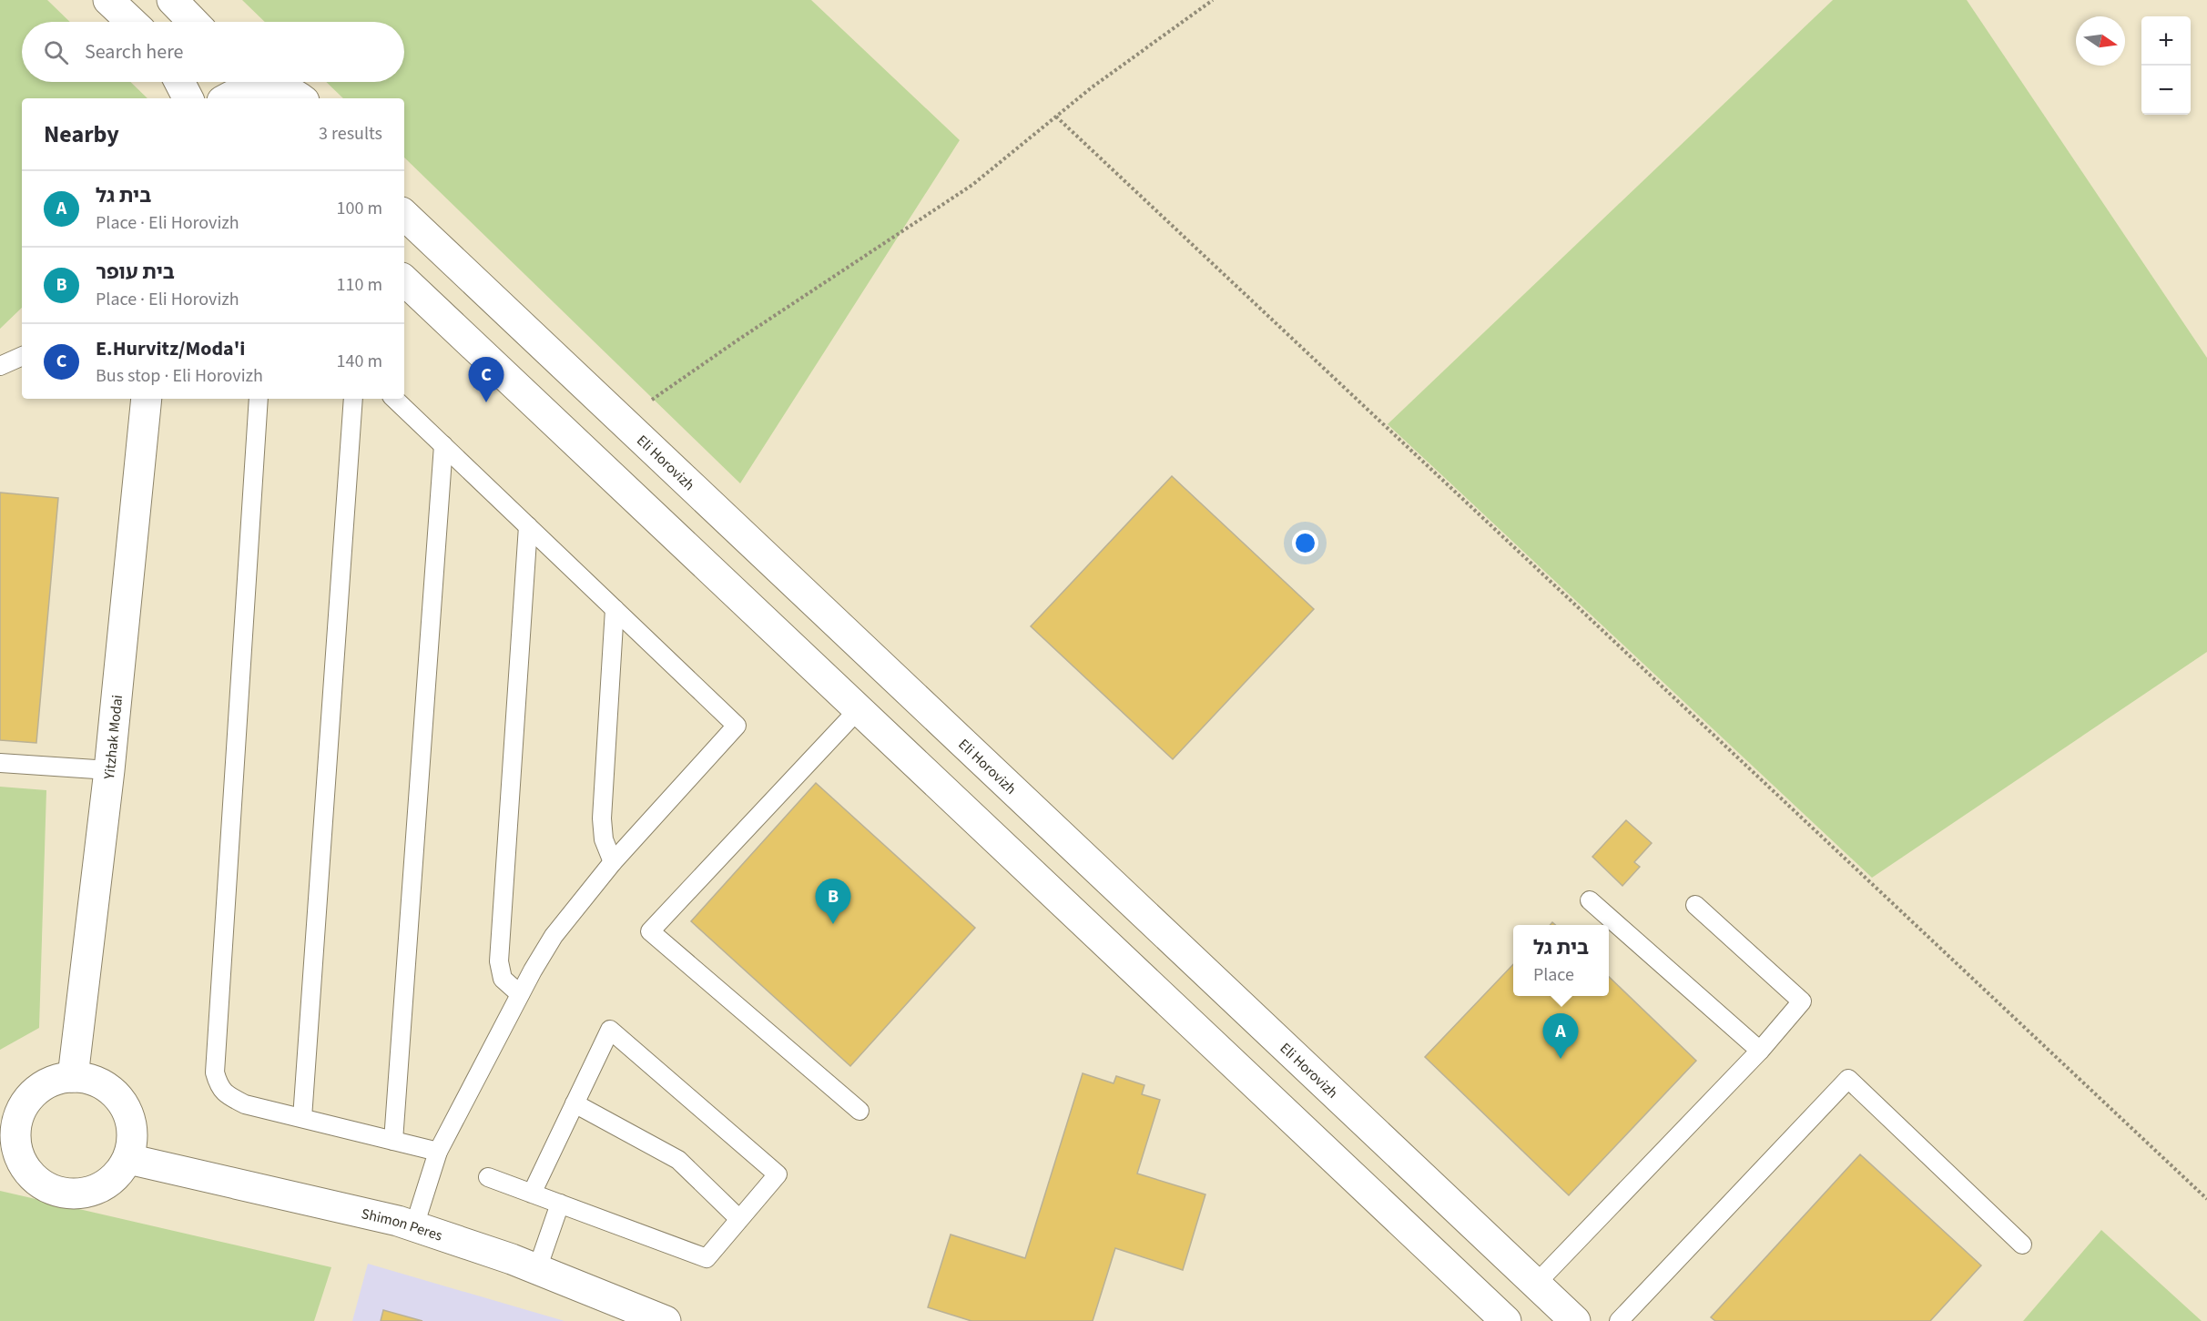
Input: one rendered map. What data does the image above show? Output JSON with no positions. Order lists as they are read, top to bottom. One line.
{"streets":{"street":["Eli Horovizh","Yitzhak Modai","Shimon Peres"]},"crossings":[["Yitzhak Modai","Shimon Peres"]],"north":"right","page":{"map_buttons":["+","−"],"search":"Search here","heading":["Nearby","3 results"],"list":[{"mark":"A","name":"בית גל","note":"Place · Eli Horovizh","value":"100 m"},{"mark":"B","name":"בית עופר","note":"Place · Eli Horovizh","value":"110 m"},{"mark":"C","name":"E.Hurvitz/Moda'i","note":"Bus stop · Eli Horovizh","value":"140 m"}],"pins":["C","B","A"],"popup":["בית גל","Place"]}}
